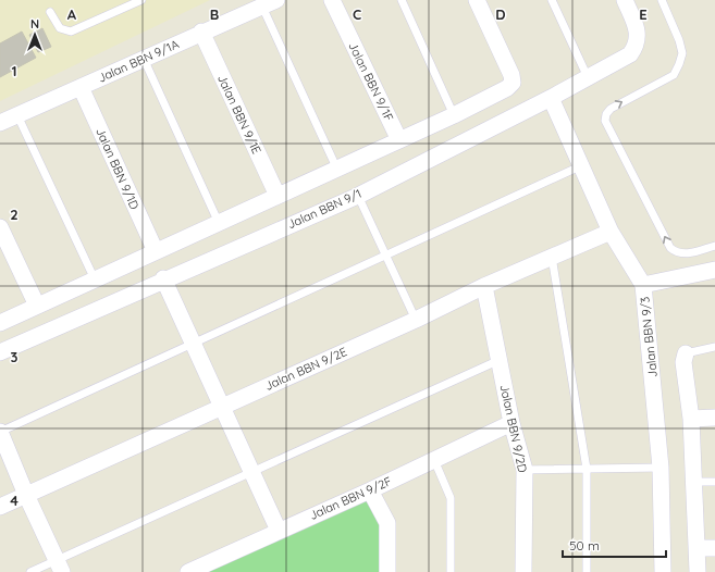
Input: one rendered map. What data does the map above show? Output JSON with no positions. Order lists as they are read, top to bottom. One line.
{"streets":{"street":["Jalan BBN 9/1A","Jalan BBN 9/1F","Jalan BBN 9/1E","Jalan BBN 9/1D","Jalan BBN 9/1","Jalan BBN 9/3","Jalan BBN 9/2E","Jalan BBN 9/2D","Jalan BBN 9/2F"]},"crossings":[["Jalan BBN 9/1A","Jalan BBN 9/1E"],["Jalan BBN 9/1A","Jalan BBN 9/1D"],["Jalan BBN 9/1","Jalan BBN 9/3"],["Jalan BBN 9/3","Jalan BBN 9/2E"],["Jalan BBN 9/2E","Jalan BBN 9/2D"],["Jalan BBN 9/2D","Jalan BBN 9/2F"]],"scale_bar":"50 m","north":"top","grid":{"columns":["A","B","C","D","E"],"rows":["1","2","3","4"]}}
